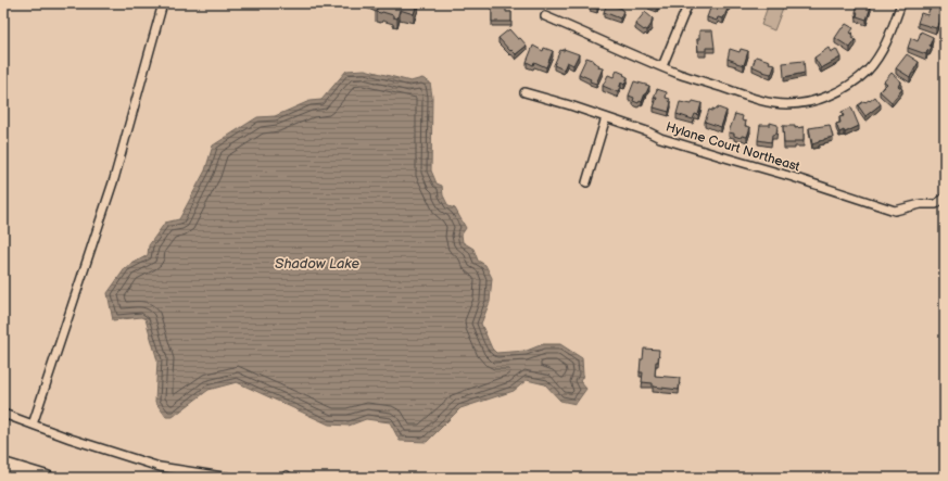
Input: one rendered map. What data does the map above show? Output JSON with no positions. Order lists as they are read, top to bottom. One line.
{"streets":{"street":["Hylane Court Northeast"]},"water":["Shadow Lake"]}
